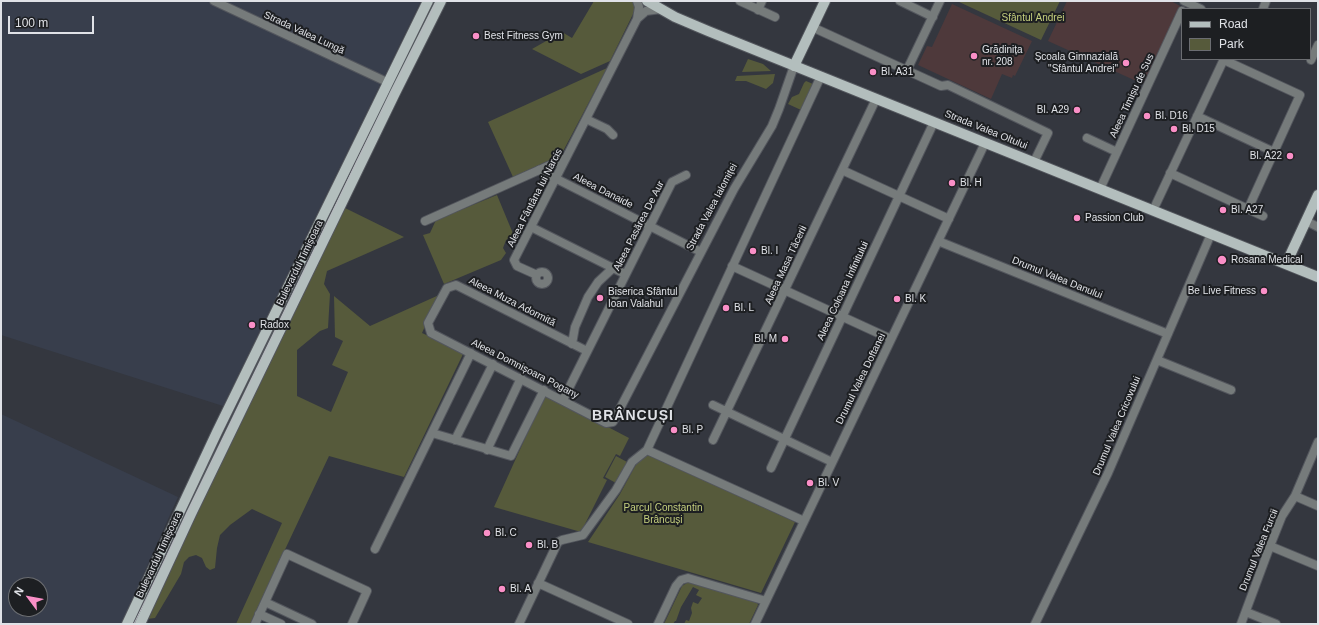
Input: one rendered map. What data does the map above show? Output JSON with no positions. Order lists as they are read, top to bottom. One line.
{"streets":{"main road":["Strada Valea Oltului","Strada Valea Ialomiței","Bulevardul Timișoara"],"street":["Strada Valea Lungă","Aleea Timișu de Sus","Aleea Danaide","Aleea Fântâna lui Narcis","Aleea Pasărea De Aur","Aleea Masa Tăcerii","Drumul Valea Danului","Aleea Coloana Infinitului","Aleea Muza Adormită","Aleea Domnișoara Pogany","Drumul Valea Doftanei","Drumul Valea Cricovului","Drumul Valea Furcii"]},"crossings":[["Strada Valea Lungă","Bulevardul Timișoara"],["Aleea Timișu de Sus","Strada Valea Oltului"],["Strada Valea Oltului","Strada Valea Ialomiței"],["Strada Valea Oltului","Aleea Masa Tăcerii"],["Strada Valea Oltului","Aleea Coloana Infinitului"],["Strada Valea Oltului","Drumul Valea Doftanei"],["Strada Valea Oltului","Drumul Valea Cricovului"],["Aleea Danaide","Aleea Fântâna lui Narcis"],["Aleea Danaide","Strada Valea Ialomiței"],["Aleea Danaide","Aleea Pasărea De Aur"],["Strada Valea Ialomiței","Aleea Domnișoara Pogany"],["Aleea Pasărea De Aur","Aleea Muza Adormită"],["Aleea Pasărea De Aur","Aleea Domnișoara Pogany"],["Drumul Valea Danului","Drumul Valea Doftanei"],["Drumul Valea Danului","Drumul Valea Cricovului"],["Aleea Muza Adormită","Aleea Domnișoara Pogany"]],"districts":["BRÂNCUȘI"],"parks":["Sfântul Andrei","Parcul Constantin Brâncuși"],"places":["Best Fitness Gym","Grădinița nr. 208","Școala Gimnazială \"Sfântul Andrei\"","Bl. A31","Bl. A29","Bl. D16","Bl. D15","Bl. A22","Bl. H","Bl. A27","Passion Club","Bl. I","Rosana Medical","Be Live Fitness","Biserica Sfântul Ioan Valahul","Bl. K","Bl. L","Radox","Bl. M","Bl. P","Bl. V","Bl. C","Bl. B","Bl. A"],"legend":["Road","Park"],"scale_bar":"100 m","north":"top left"}
